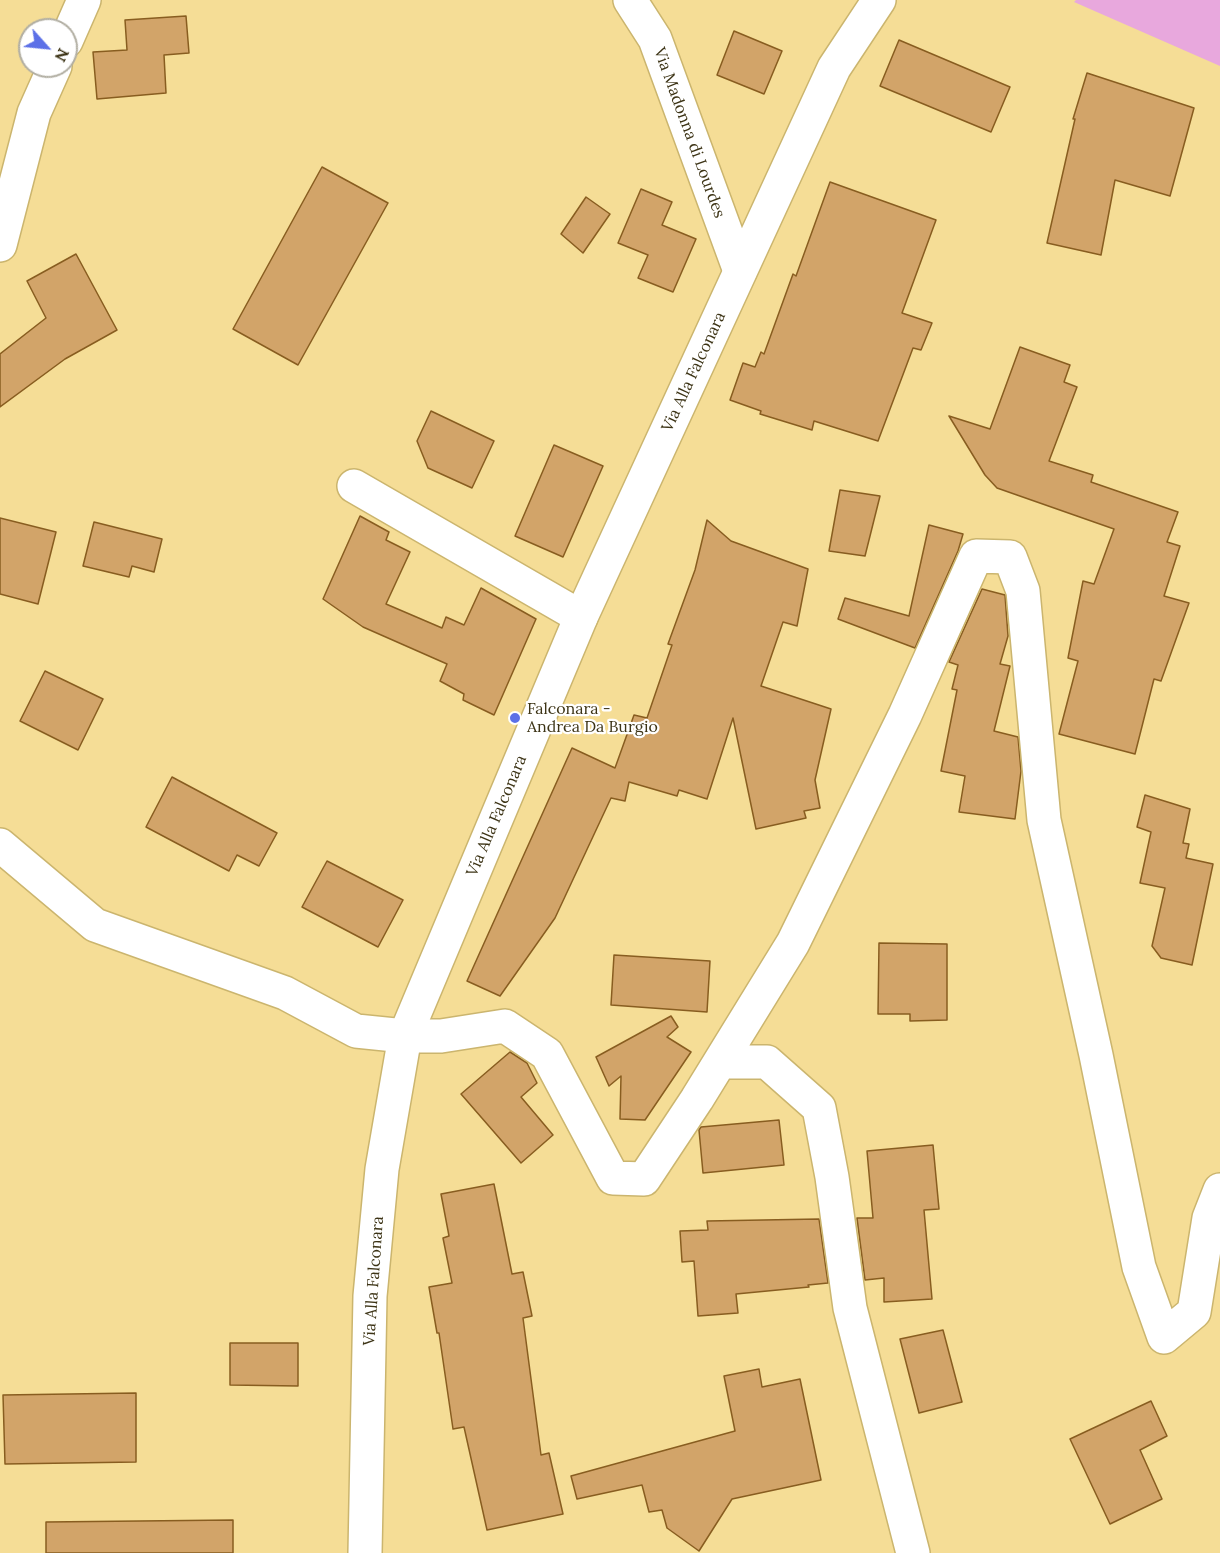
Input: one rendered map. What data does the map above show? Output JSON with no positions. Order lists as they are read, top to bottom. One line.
{"streets":{"street":["Via Madonna di Lourdes","Via Alla Falconara"]},"crossings":[["Via Madonna di Lourdes","Via Alla Falconara"]],"places":["Falconara - Andrea Da Burgio"],"north":"bottom right"}
